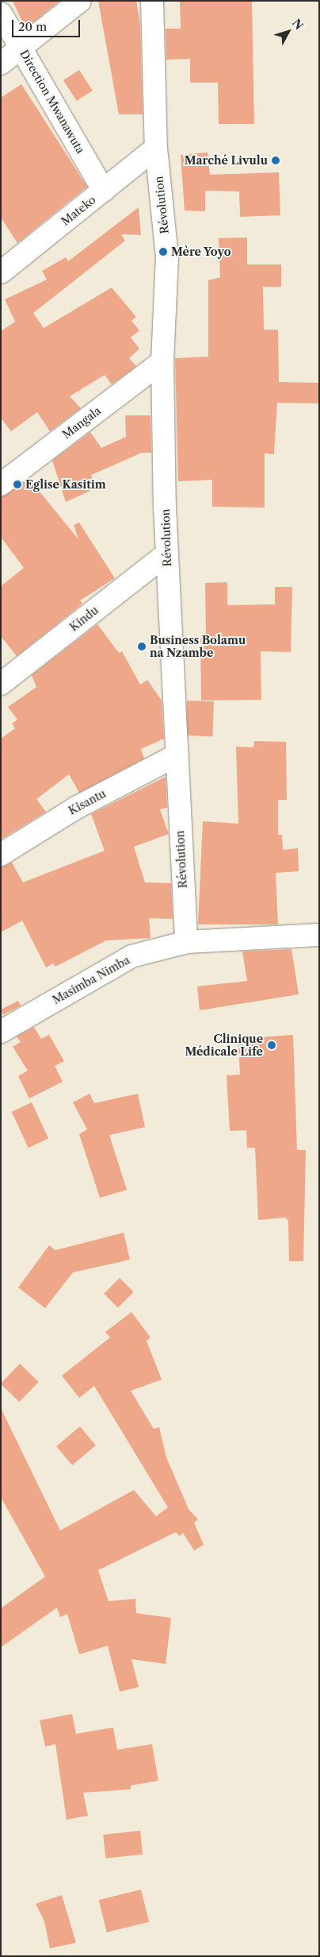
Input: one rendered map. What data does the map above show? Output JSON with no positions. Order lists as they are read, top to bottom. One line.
{"streets":{"street":["Direction Mwanawuta","Révolution","Mateko","Mangala","Kindu","Kisantu","Masimba Nimba"]},"crossings":[["Direction Mwanawuta","Mateko"],["Révolution","Mateko"],["Révolution","Mangala"],["Révolution","Kindu"],["Révolution","Kisantu"],["Révolution","Masimba Nimba"]],"places":["Marché Livulu","Mère Yoyo","Eglise Kasitim","Business Bolamu na Nzambe","Clinique Médicale Life"],"scale_bar":"20 m","north":"top right"}
